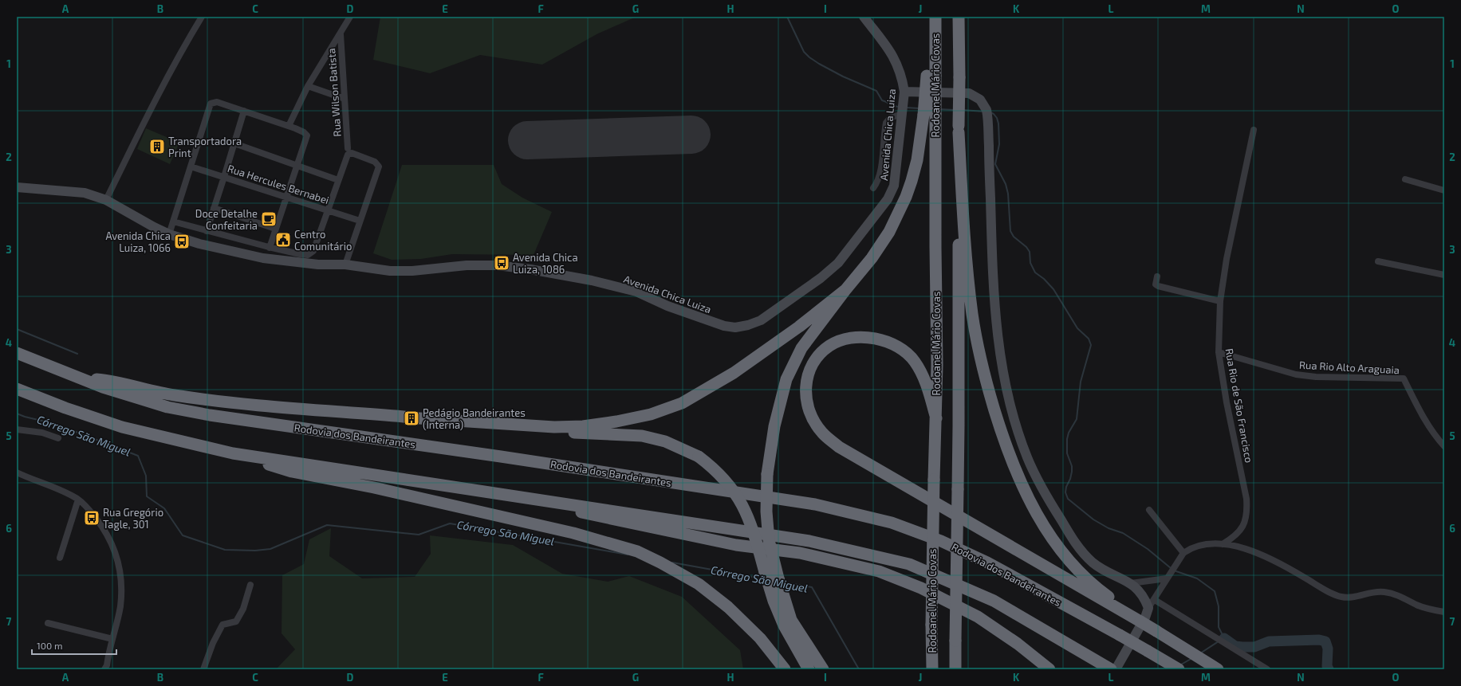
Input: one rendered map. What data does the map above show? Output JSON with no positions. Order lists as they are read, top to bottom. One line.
{"streets":{"highway":["Rodoanel Mário Covas","Rodovia dos Bandeirantes"],"main road":["Avenida Chica Luiza"],"street":["Rua Wilson Batista","Rua Hercules Bernabei","Rua Rio Alto Araguaia","Rua Rio de São Francisco"]},"crossings":[["Rua Rio Alto Araguaia","Rua Rio de São Francisco"]],"water":["Córrego São Miguel"],"places":{"building":["Transportadora Print","Pedágio Bandeirantes (Interna)"],"cafe":["Doce Detalhe Confeitaria"],"public building":["Centro Comunitário"],"bus stop":["Avenida Chica Luiza, 1066","Avenida Chica Luiza, 1086","Rua Gregório Tagle, 301"]},"scale_bar":"100 m","grid":{"columns":["A","B","C","D","E","F","G","H","I","J","K","L","M","N","O"],"rows":["1","2","3","4","5","6","7"]}}
